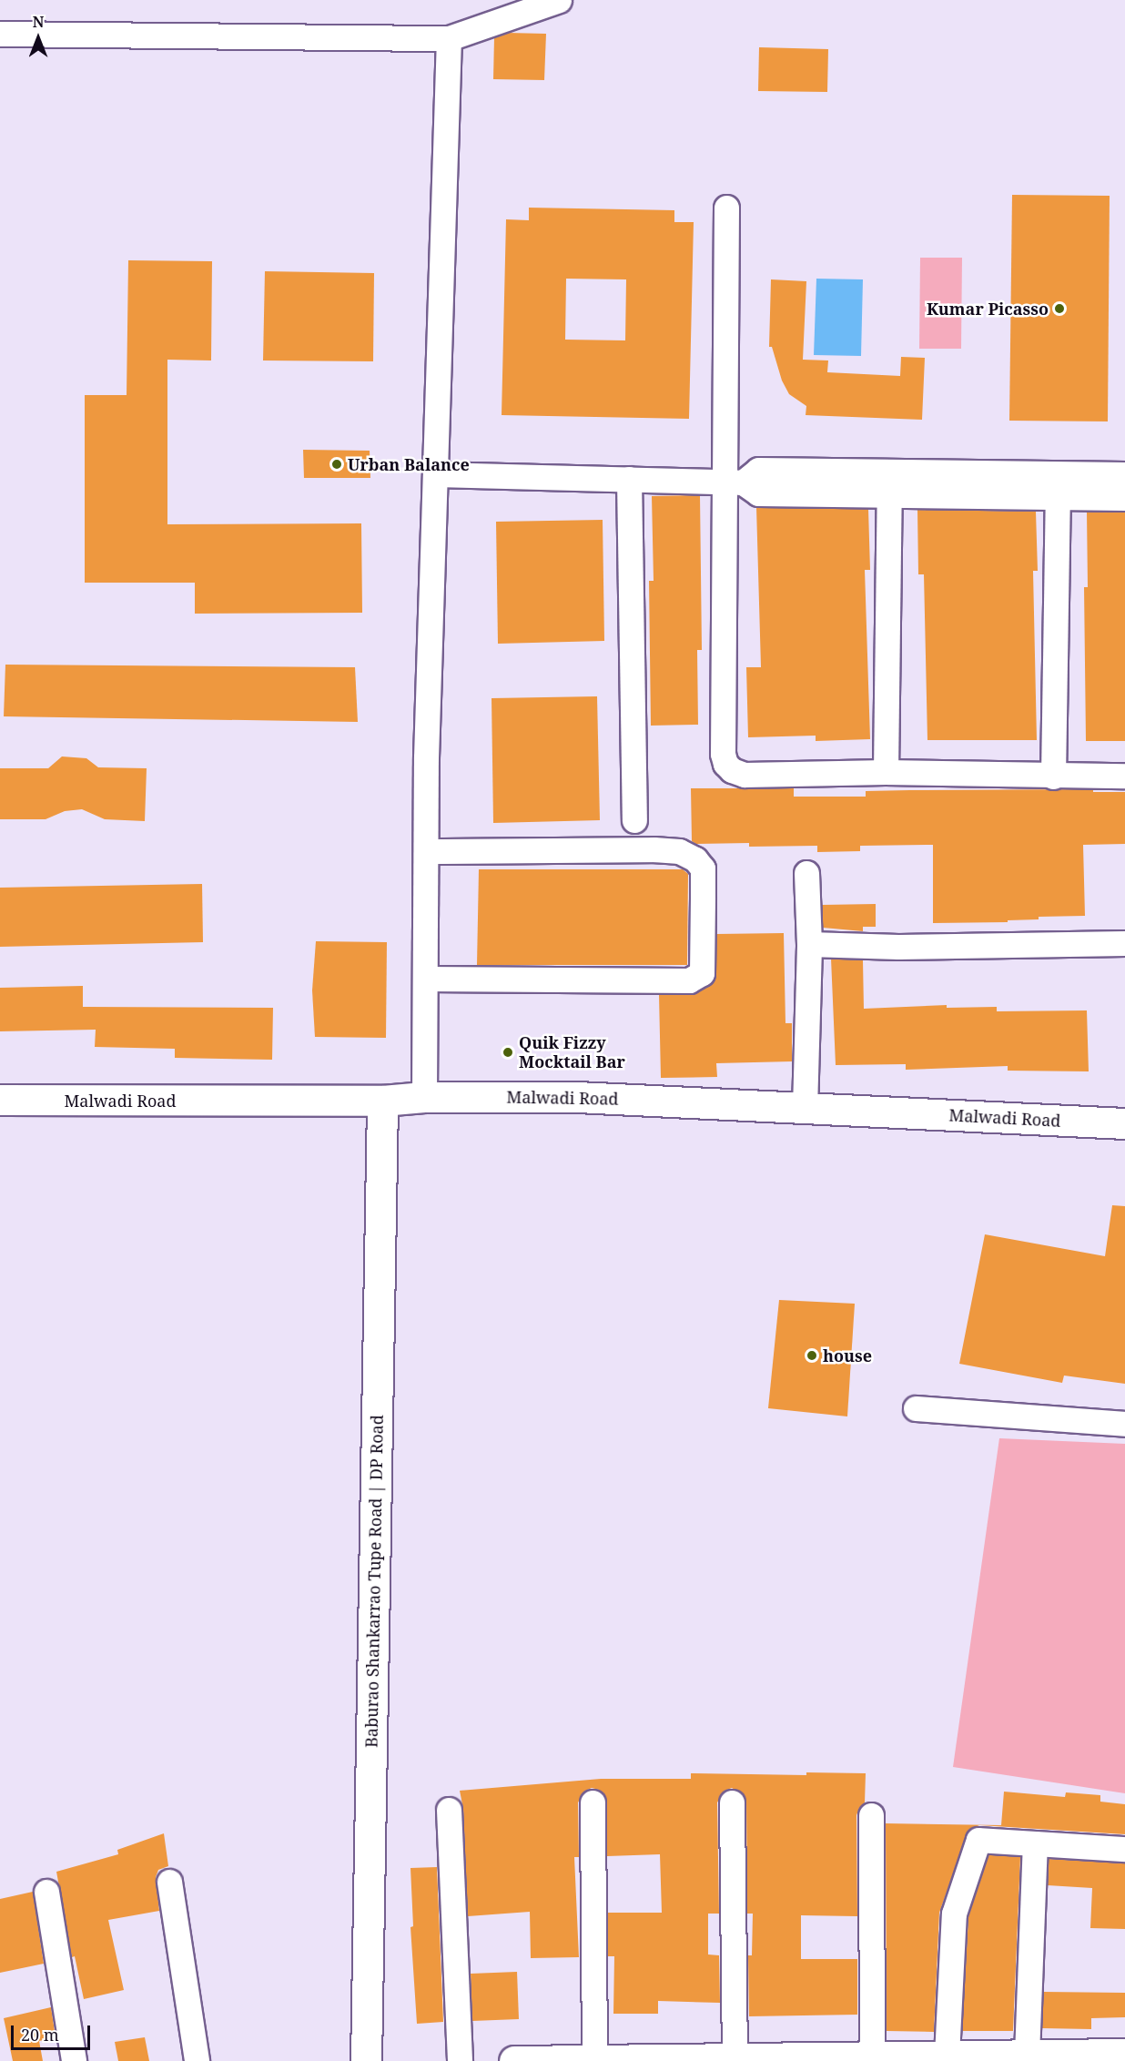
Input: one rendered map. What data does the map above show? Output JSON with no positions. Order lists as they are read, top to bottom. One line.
{"streets":{"street":["Malwadi Road","Baburao Shankarrao Tupe Road | DP Road"]},"crossings":[["Malwadi Road","Baburao Shankarrao Tupe Road | DP Road"]],"places":["Kumar Picasso","Urban Balance","Quik Fizzy Mocktail Bar","house"],"scale_bar":"20 m","north":"top"}
